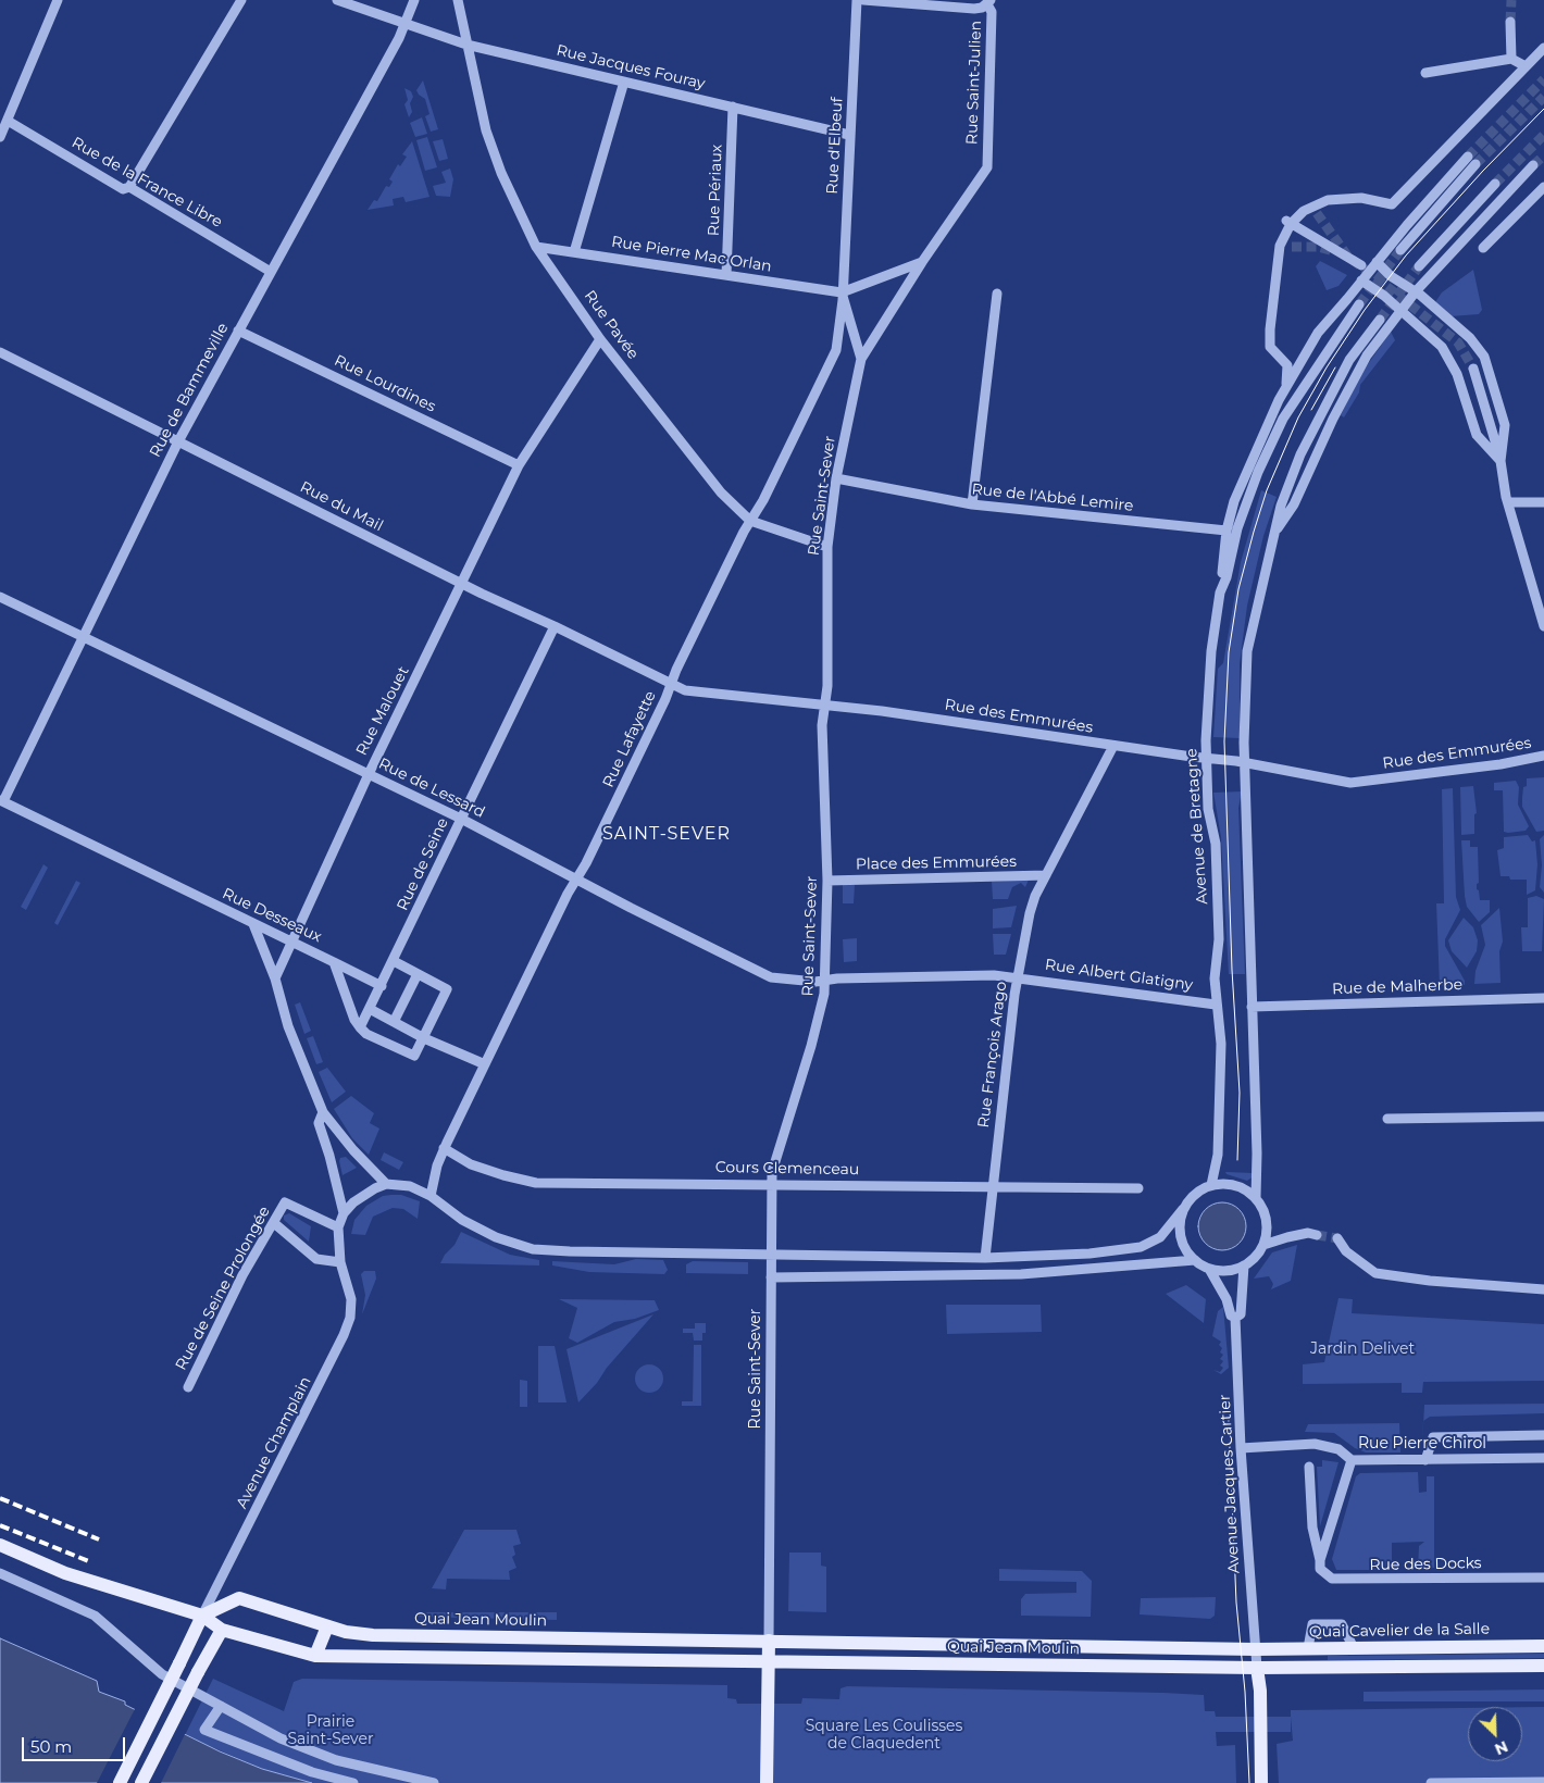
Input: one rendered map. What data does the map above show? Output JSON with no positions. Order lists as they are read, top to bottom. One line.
{"streets":{"main road":["Quai Jean Moulin","Quai Cavelier de la Salle"],"street":["Rue Jacques Fouray","Rue Saint-Julien","Rue d'Elbeuf","Rue de la France Libre","Rue Périaux","Rue Pierre Mac Orlan","Rue Pavée","Rue Lourdines","Rue de Bammeville","Rue Saint-Sever","Rue de l'Abbé Lemire","Rue du Mail","Rue Malouet","Rue des Emmurées","Rue Lafayette","Rue de Lessard","Avenue de Bretagne","Place des Emmurées","Rue de Seine","Rue Desseaux","Rue Albert Glatigny","Rue de Malherbe","Rue François Arago","Cours Clemenceau","Rue de Seine Prolongée","Avenue Champlain","Rue Pierre Chirol","Avenue Jacques Cartier","Rue des Docks"]},"crossings":[["Rue Jacques Fouray","Rue d'Elbeuf"],["Rue Jacques Fouray","Rue Périaux"],["Rue Jacques Fouray","Rue Pavée"],["Rue Jacques Fouray","Rue de Bammeville"],["Rue Saint-Julien","Rue Saint-Sever"],["Rue d'Elbeuf","Rue Pierre Mac Orlan"],["Rue d'Elbeuf","Rue Saint-Sever"],["Rue d'Elbeuf","Rue Lafayette"],["Rue de la France Libre","Rue de Bammeville"],["Rue Périaux","Rue Pierre Mac Orlan"],["Rue Pierre Mac Orlan","Rue Pavée"],["Rue Pierre Mac Orlan","Rue Saint-Sever"],["Rue Pierre Mac Orlan","Rue Lafayette"],["Rue Pavée","Rue Saint-Sever"],["Rue Pavée","Rue Malouet"],["Rue Pavée","Rue Lafayette"],["Rue Lourdines","Rue de Bammeville"],["Rue Lourdines","Rue Malouet"],["Rue de Bammeville","Rue du Mail"],["Rue de Bammeville","Rue de Lessard"],["Rue de Bammeville","Rue Desseaux"],["Rue Saint-Sever","Rue de l'Abbé Lemire"],["Rue Saint-Sever","Rue du Mail"],["Rue Saint-Sever","Rue des Emmurées"],["Rue Saint-Sever","Rue Lafayette"],["Rue Saint-Sever","Rue de Lessard"],["Rue Saint-Sever","Place des Emmurées"],["Rue Saint-Sever","Cours Clemenceau"],["Rue Saint-Sever","Quai Jean Moulin"],["Rue du Mail","Rue Malouet"],["Rue du Mail","Rue des Emmurées"],["Rue du Mail","Rue Lafayette"],["Rue du Mail","Rue de Seine"],["Rue Malouet","Rue de Lessard"],["Rue Malouet","Rue Desseaux"],["Rue des Emmurées","Avenue de Bretagne"],["Rue des Emmurées","Rue François Arago"],["Rue Lafayette","Rue de Lessard"],["Rue Lafayette","Cours Clemenceau"],["Rue de Lessard","Rue de Seine"],["Avenue de Bretagne","Rue Albert Glatigny"],["Avenue de Bretagne","Avenue Jacques Cartier"],["Place des Emmurées","Rue François Arago"],["Rue de Seine","Rue Desseaux"],["Rue Albert Glatigny","Rue François Arago"],["Rue François Arago","Cours Clemenceau"],["Rue de Seine Prolongée","Avenue Champlain"],["Avenue Champlain","Quai Jean Moulin"],["Rue Pierre Chirol","Avenue Jacques Cartier"],["Avenue Jacques Cartier","Quai Jean Moulin"],["Avenue Jacques Cartier","Quai Cavelier de la Salle"],["Quai Jean Moulin","Quai Cavelier de la Salle"]],"districts":["SAINT-SEVER"],"parks":["Jardin Delivet","Prairie Saint-Sever","Square Les Coulisses de Claquedent"],"scale_bar":"50 m","north":"bottom right"}
